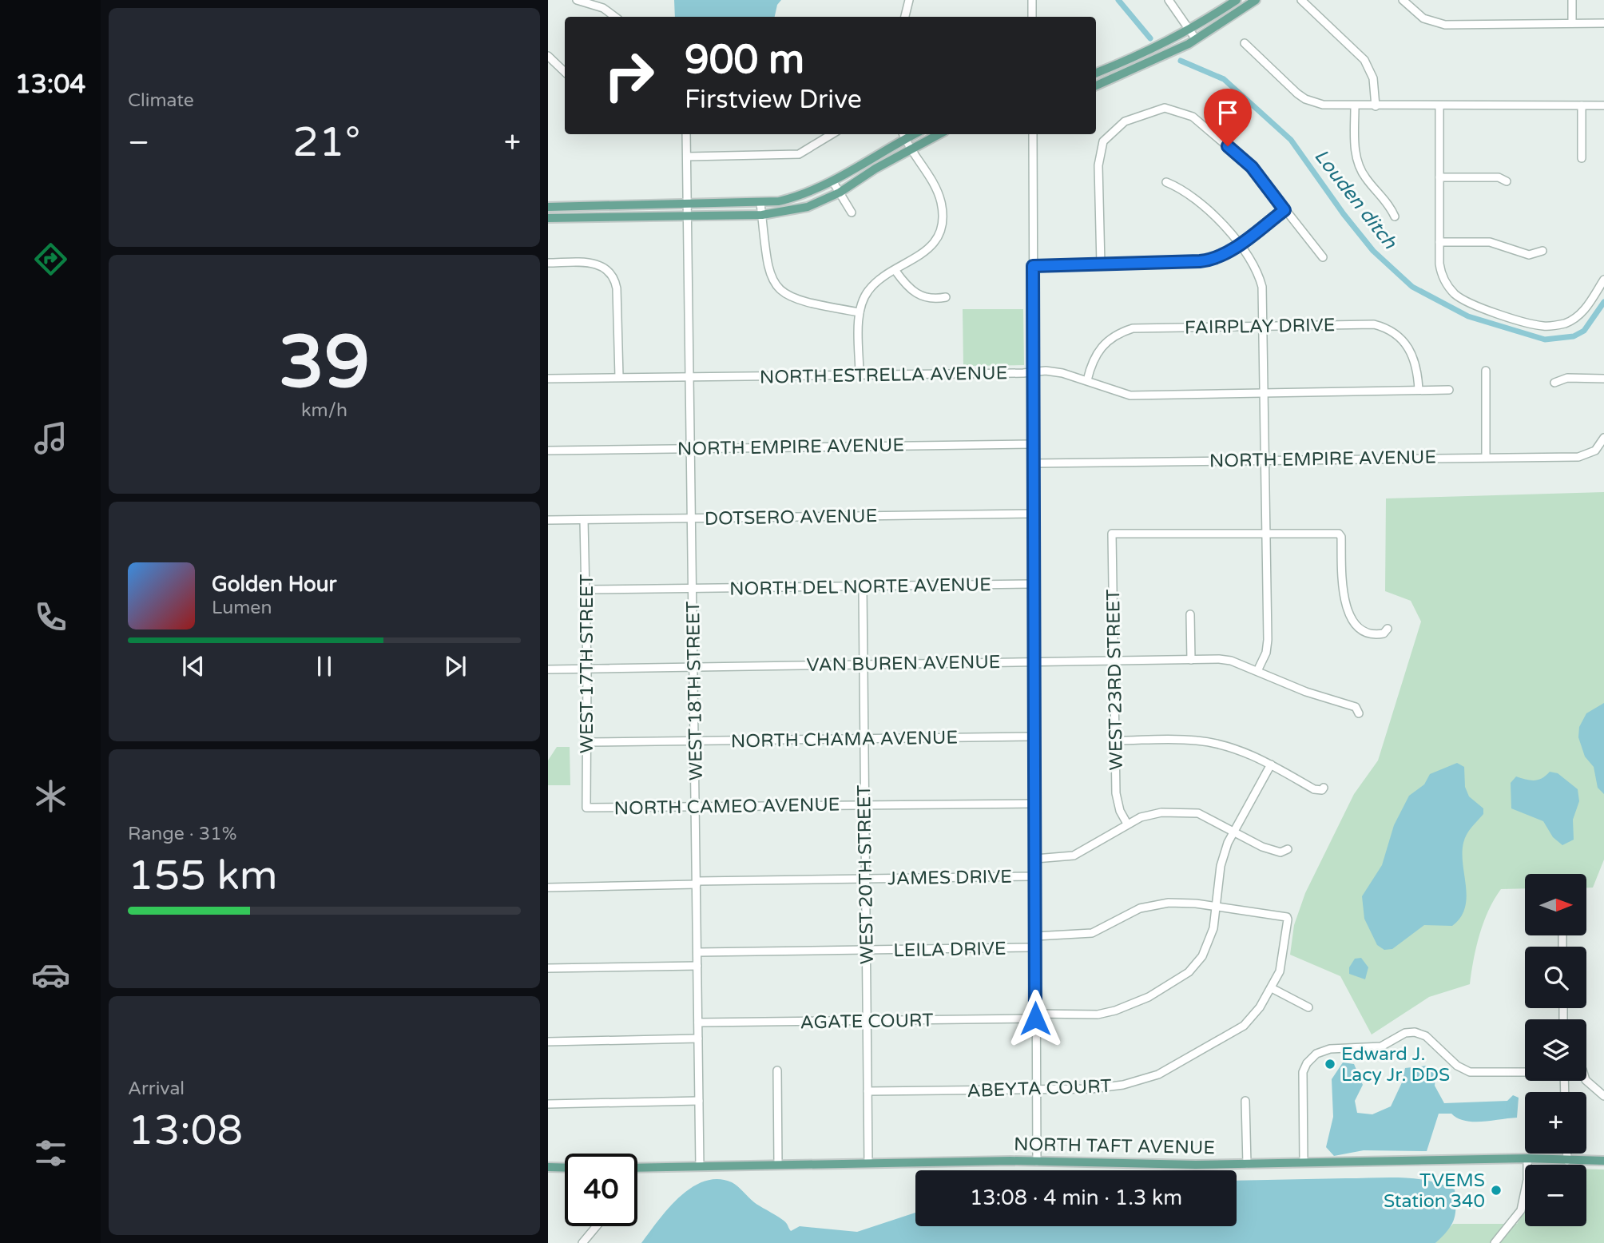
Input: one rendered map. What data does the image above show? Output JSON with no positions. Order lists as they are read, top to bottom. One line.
{"streets":{"main road":["NORTH TAFT AVENUE"],"street":["FAIRPLAY DRIVE","NORTH ESTRELLA AVENUE","NORTH EMPIRE AVENUE","DOTSERO AVENUE","NORTH DEL NORTE AVENUE","VAN BUREN AVENUE","WEST 17TH STREET","WEST 23RD STREET","WEST 18TH STREET","NORTH CHAMA AVENUE","NORTH CAMEO AVENUE","WEST 20TH STREET","JAMES DRIVE","LEILA DRIVE","AGATE COURT","ABEYTA COURT"]},"crossings":[["FAIRPLAY DRIVE","NORTH ESTRELLA AVENUE"],["NORTH ESTRELLA AVENUE","WEST 18TH STREET"],["NORTH EMPIRE AVENUE","WEST 18TH STREET"],["DOTSERO AVENUE","WEST 17TH STREET"],["DOTSERO AVENUE","WEST 18TH STREET"],["NORTH DEL NORTE AVENUE","WEST 17TH STREET"],["NORTH DEL NORTE AVENUE","WEST 18TH STREET"],["NORTH DEL NORTE AVENUE","WEST 20TH STREET"],["VAN BUREN AVENUE","WEST 17TH STREET"],["VAN BUREN AVENUE","WEST 23RD STREET"],["VAN BUREN AVENUE","WEST 18TH STREET"],["VAN BUREN AVENUE","WEST 20TH STREET"],["WEST 17TH STREET","NORTH CHAMA AVENUE"],["WEST 17TH STREET","NORTH CAMEO AVENUE"],["WEST 18TH STREET","NORTH CHAMA AVENUE"],["WEST 18TH STREET","NORTH CAMEO AVENUE"],["WEST 18TH STREET","JAMES DRIVE"],["WEST 18TH STREET","LEILA DRIVE"],["WEST 18TH STREET","AGATE COURT"],["WEST 18TH STREET","NORTH TAFT AVENUE"],["NORTH CHAMA AVENUE","WEST 20TH STREET"],["NORTH CAMEO AVENUE","WEST 20TH STREET"],["WEST 20TH STREET","JAMES DRIVE"],["WEST 20TH STREET","LEILA DRIVE"],["WEST 20TH STREET","AGATE COURT"],["WEST 20TH STREET","ABEYTA COURT"],["WEST 20TH STREET","NORTH TAFT AVENUE"],["AGATE COURT","ABEYTA COURT"]],"water":["Louden ditch"],"places":["Edward J. Lacy Jr. DDS","TVEMS Station 340"],"north":"right","page":{"tabs":"13:04","tile":["Climate",["39","km/h"],["Range · 31%","155 km"],["Arrival","13:08"]],"turn":["900 m","Firstview Drive"],"heat":["−","21°","+"],"song":["Golden Hour","Lumen"],"map_buttons":["+","−"],"limit":"40","trip":"13:08 · 4 min · 1.3 km"}}
